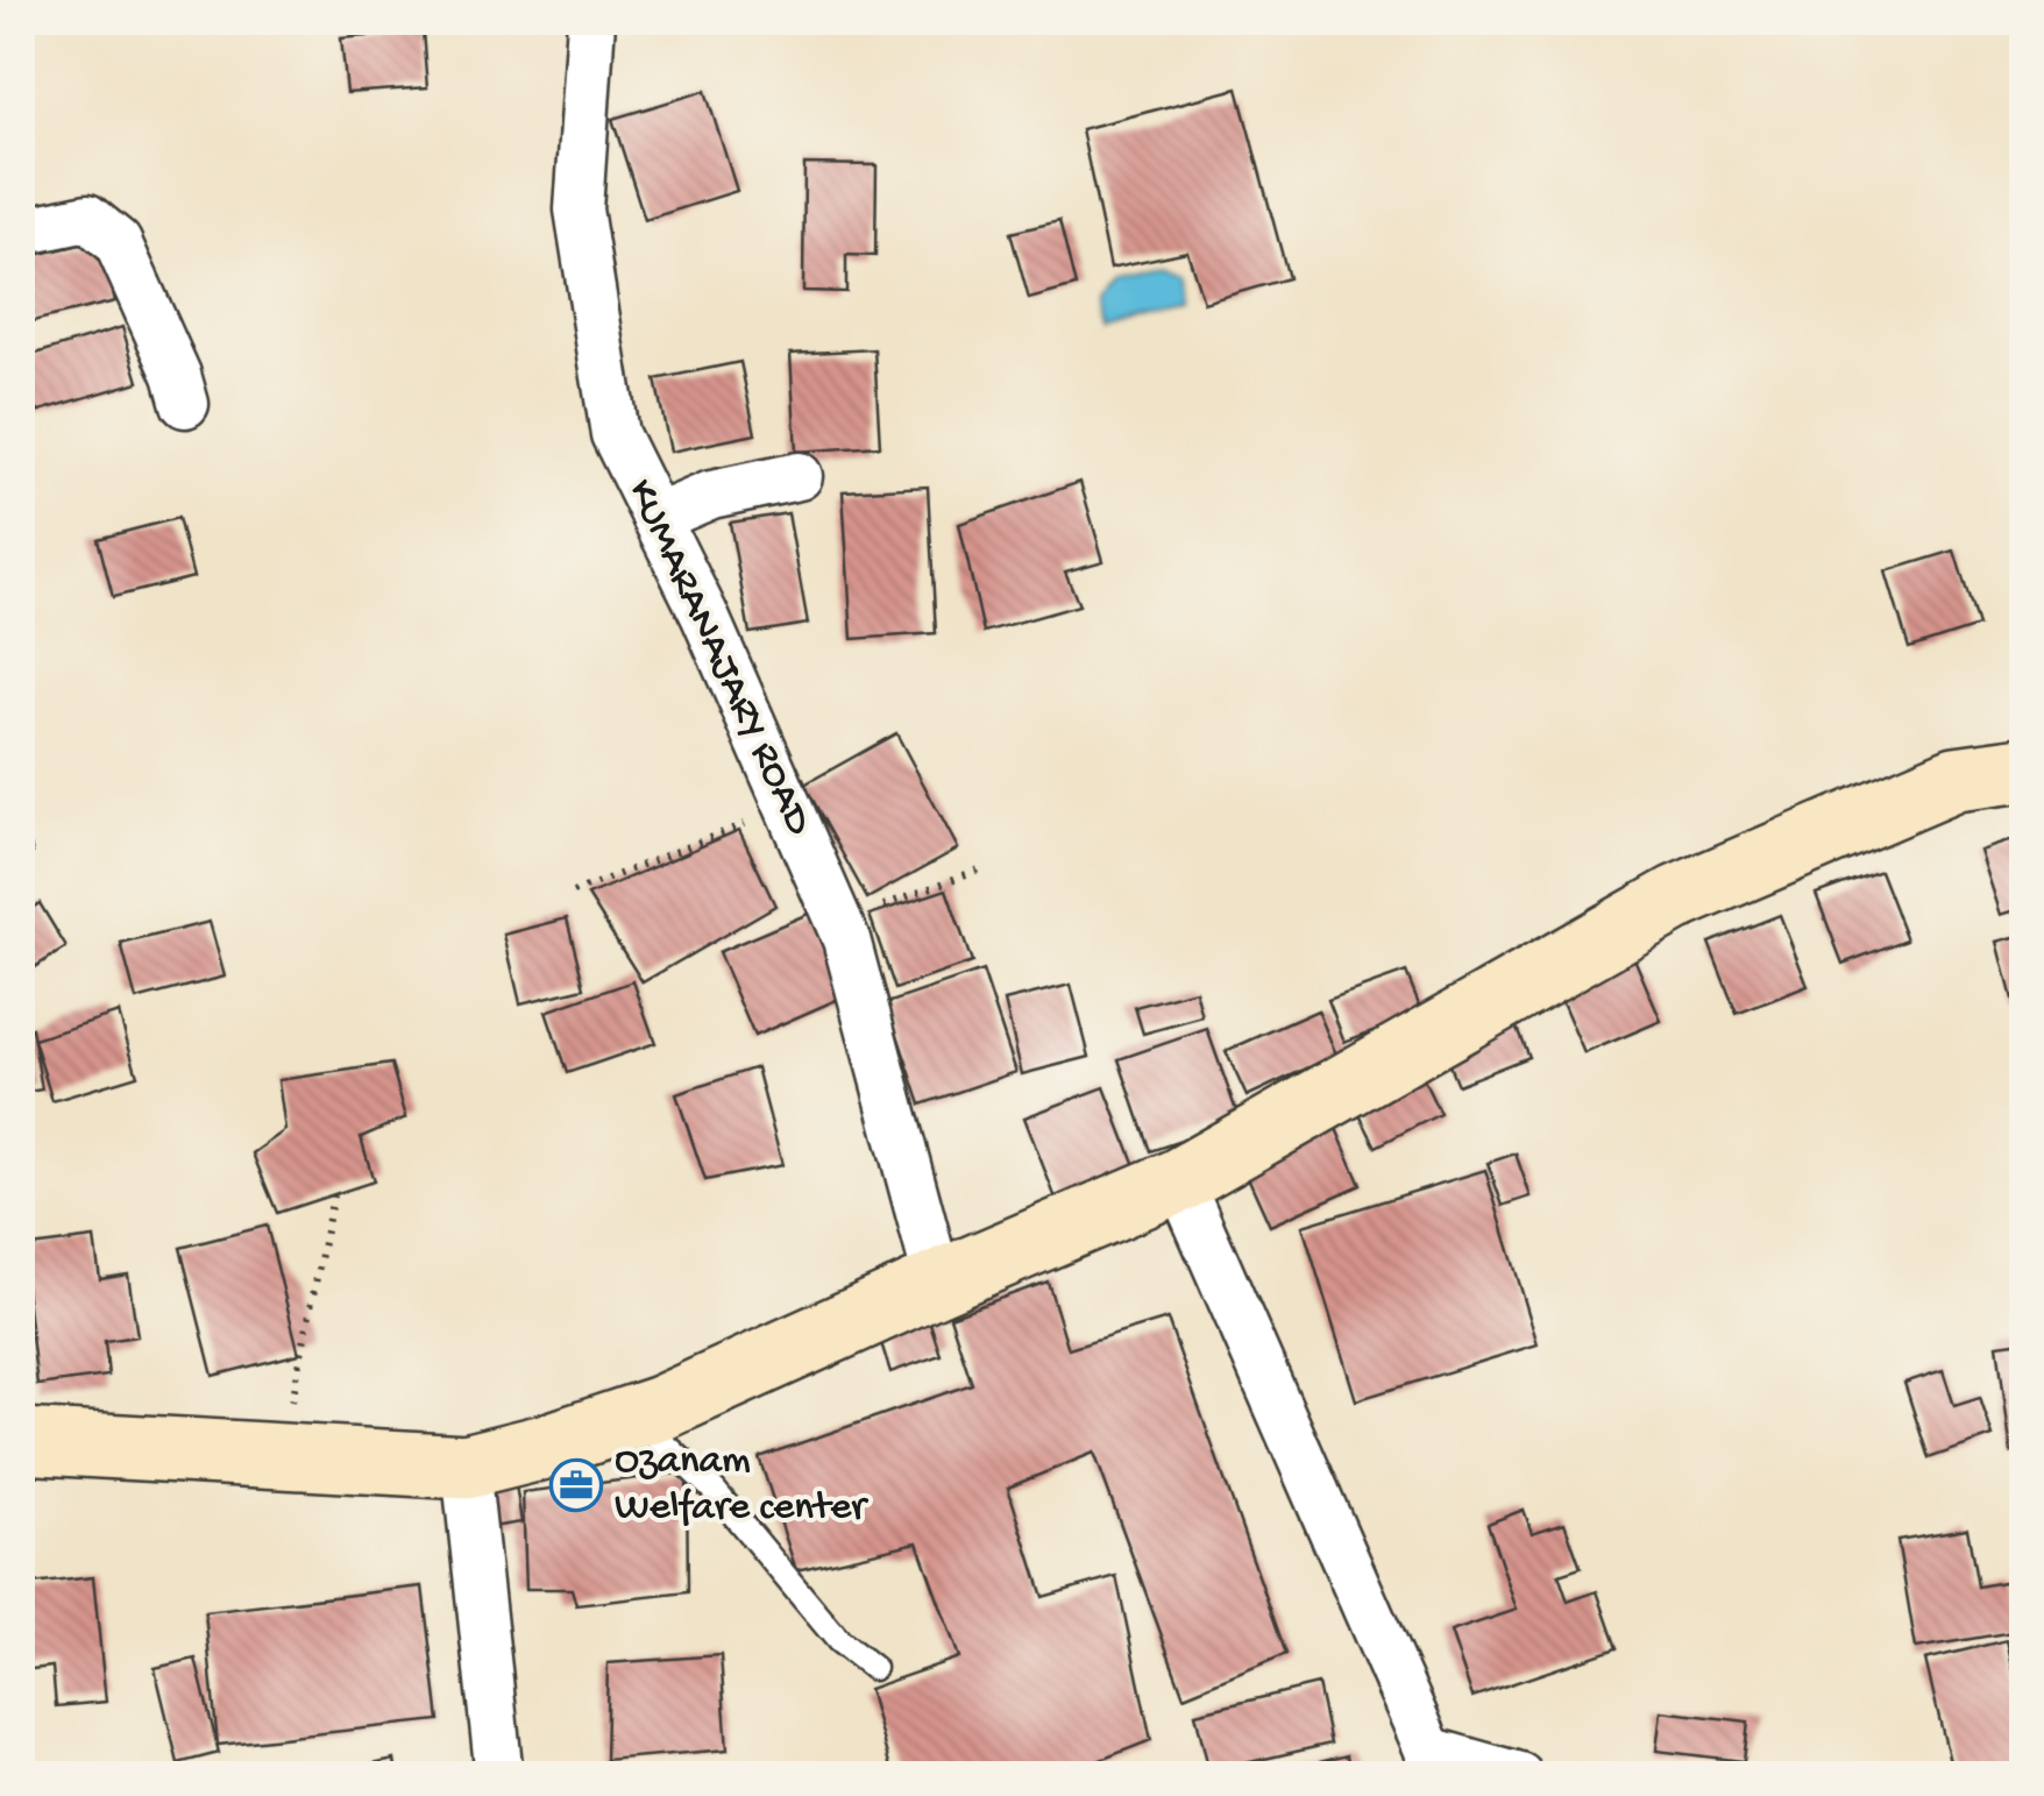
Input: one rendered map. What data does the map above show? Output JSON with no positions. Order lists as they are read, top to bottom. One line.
{"streets":{"street":["KUMARANAJARY ROAD"]},"places":{"office":["Ozanam Welfare center"]}}
